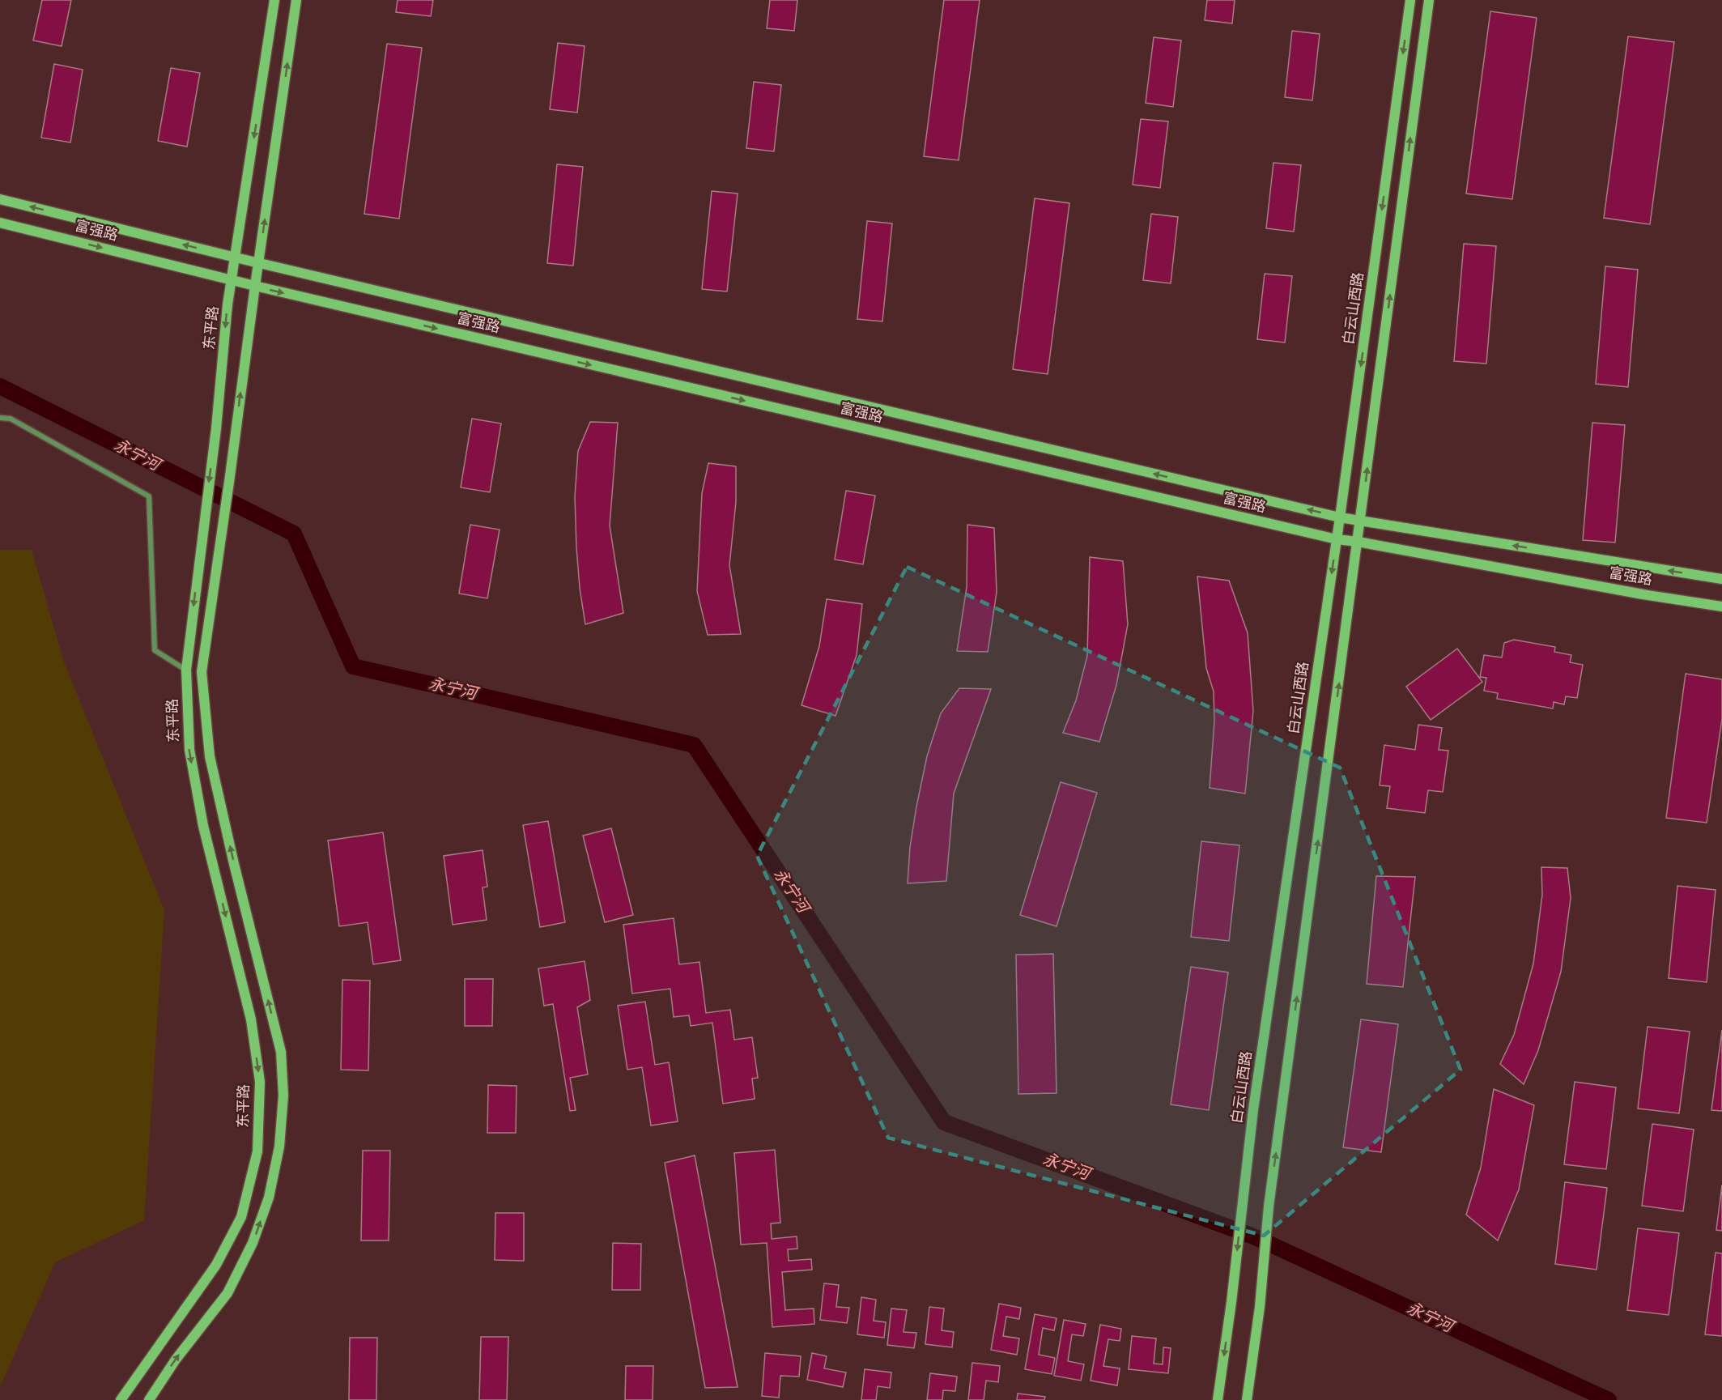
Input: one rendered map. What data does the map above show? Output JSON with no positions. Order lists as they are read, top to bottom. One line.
{"streets":{"main road":["富强路","白云山西路","东平路"]},"crossings":[["富强路","白云山西路"],["富强路","东平路"]],"water":["永宁河"]}
